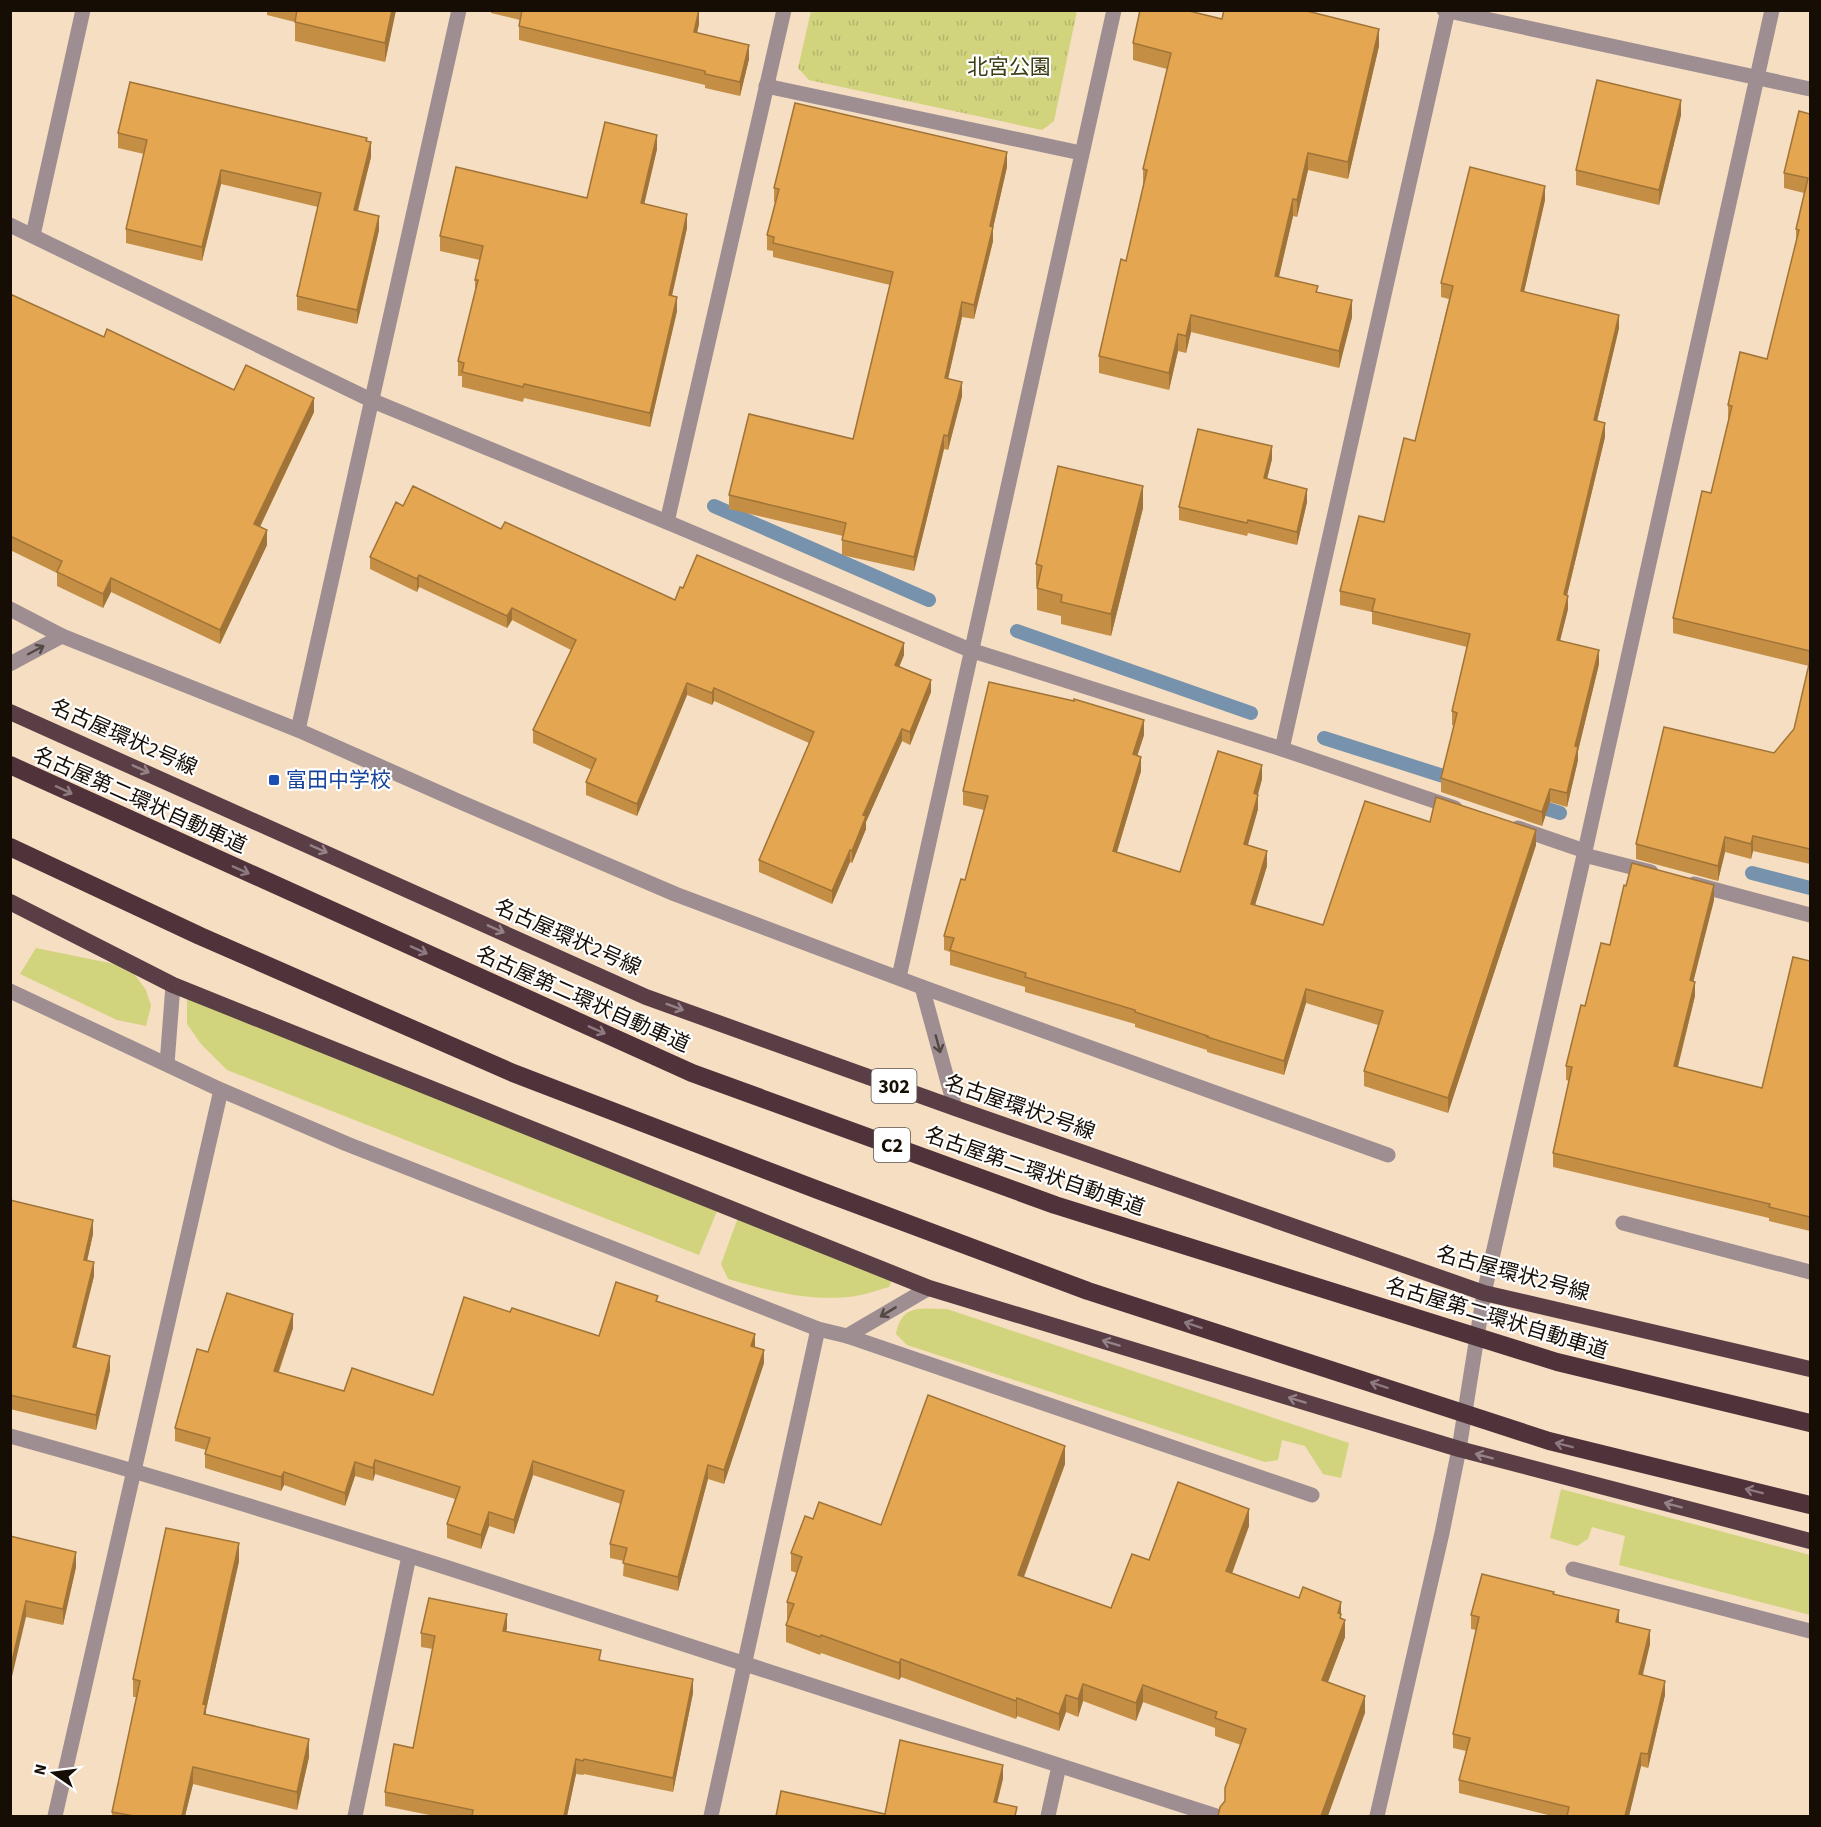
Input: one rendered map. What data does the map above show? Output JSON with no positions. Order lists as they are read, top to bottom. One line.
{"streets":{"highway":["名古屋環状2号線","名古屋第二環状自動車道","302","C2"]},"parks":["北宮公園"],"places":{"transit":["富田中学校"]},"north":"left"}
